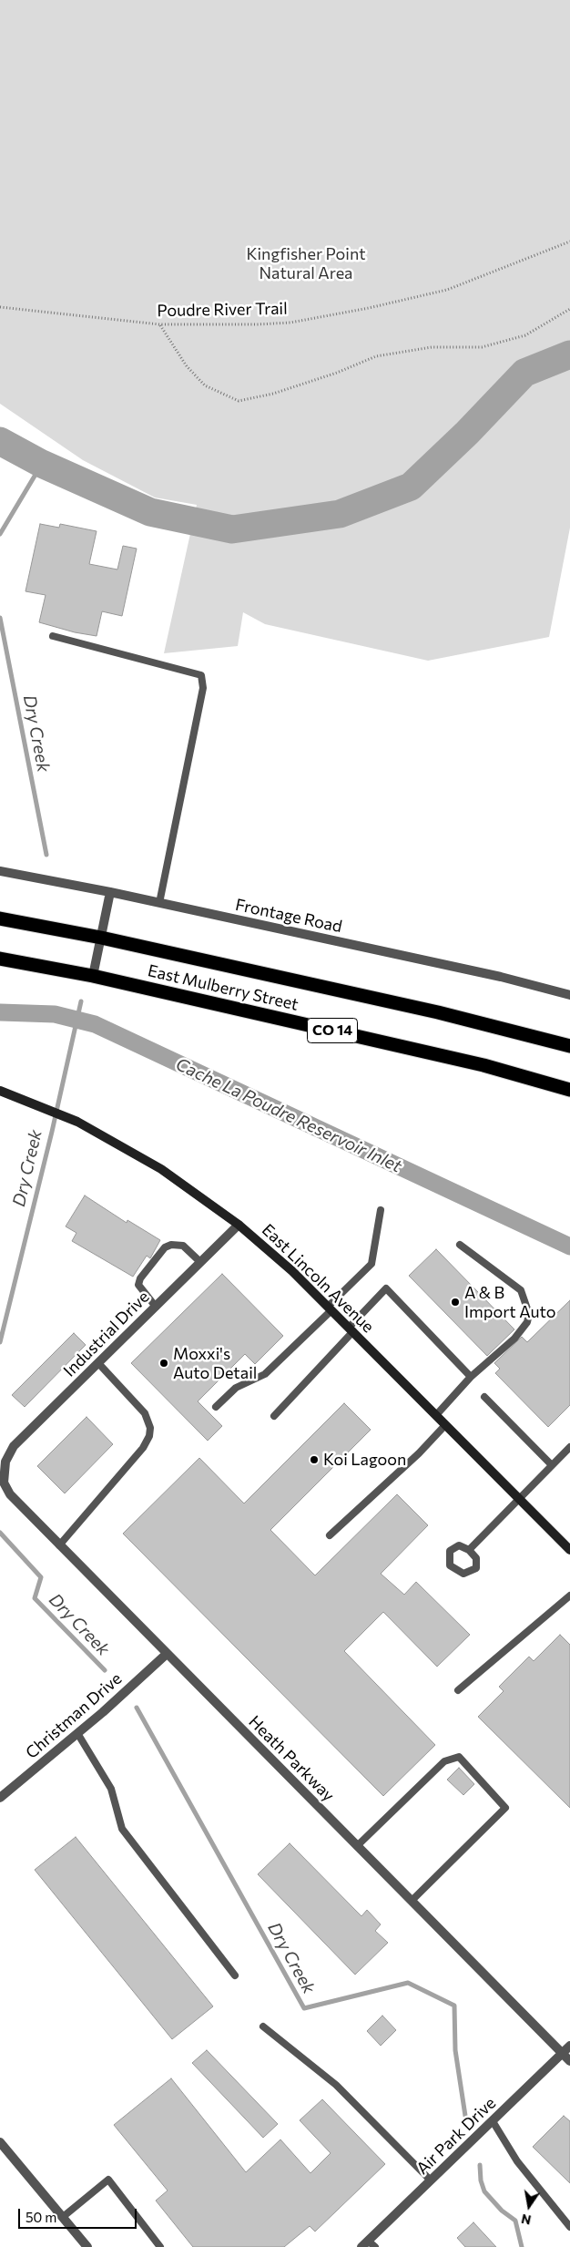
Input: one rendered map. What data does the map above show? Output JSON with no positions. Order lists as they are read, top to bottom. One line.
{"streets":{"highway":["East Mulberry Street","CO 14"],"street":["Frontage Road","East Lincoln Avenue","Industrial Drive","Christman Drive","Heath Parkway","Air Park Drive"],"path":["Poudre River Trail"]},"crossings":[["East Lincoln Avenue","Industrial Drive"],["Industrial Drive","Heath Parkway"],["Christman Drive","Heath Parkway"],["Heath Parkway","Air Park Drive"]],"water":["Dry Creek","Cache La Poudre Reservoir Inlet"],"parks":["Kingfisher Point Natural Area"],"places":["A & B Import Auto","Moxxi's Auto Detail","Koi Lagoon"],"scale_bar":"50 m","north":"bottom"}
